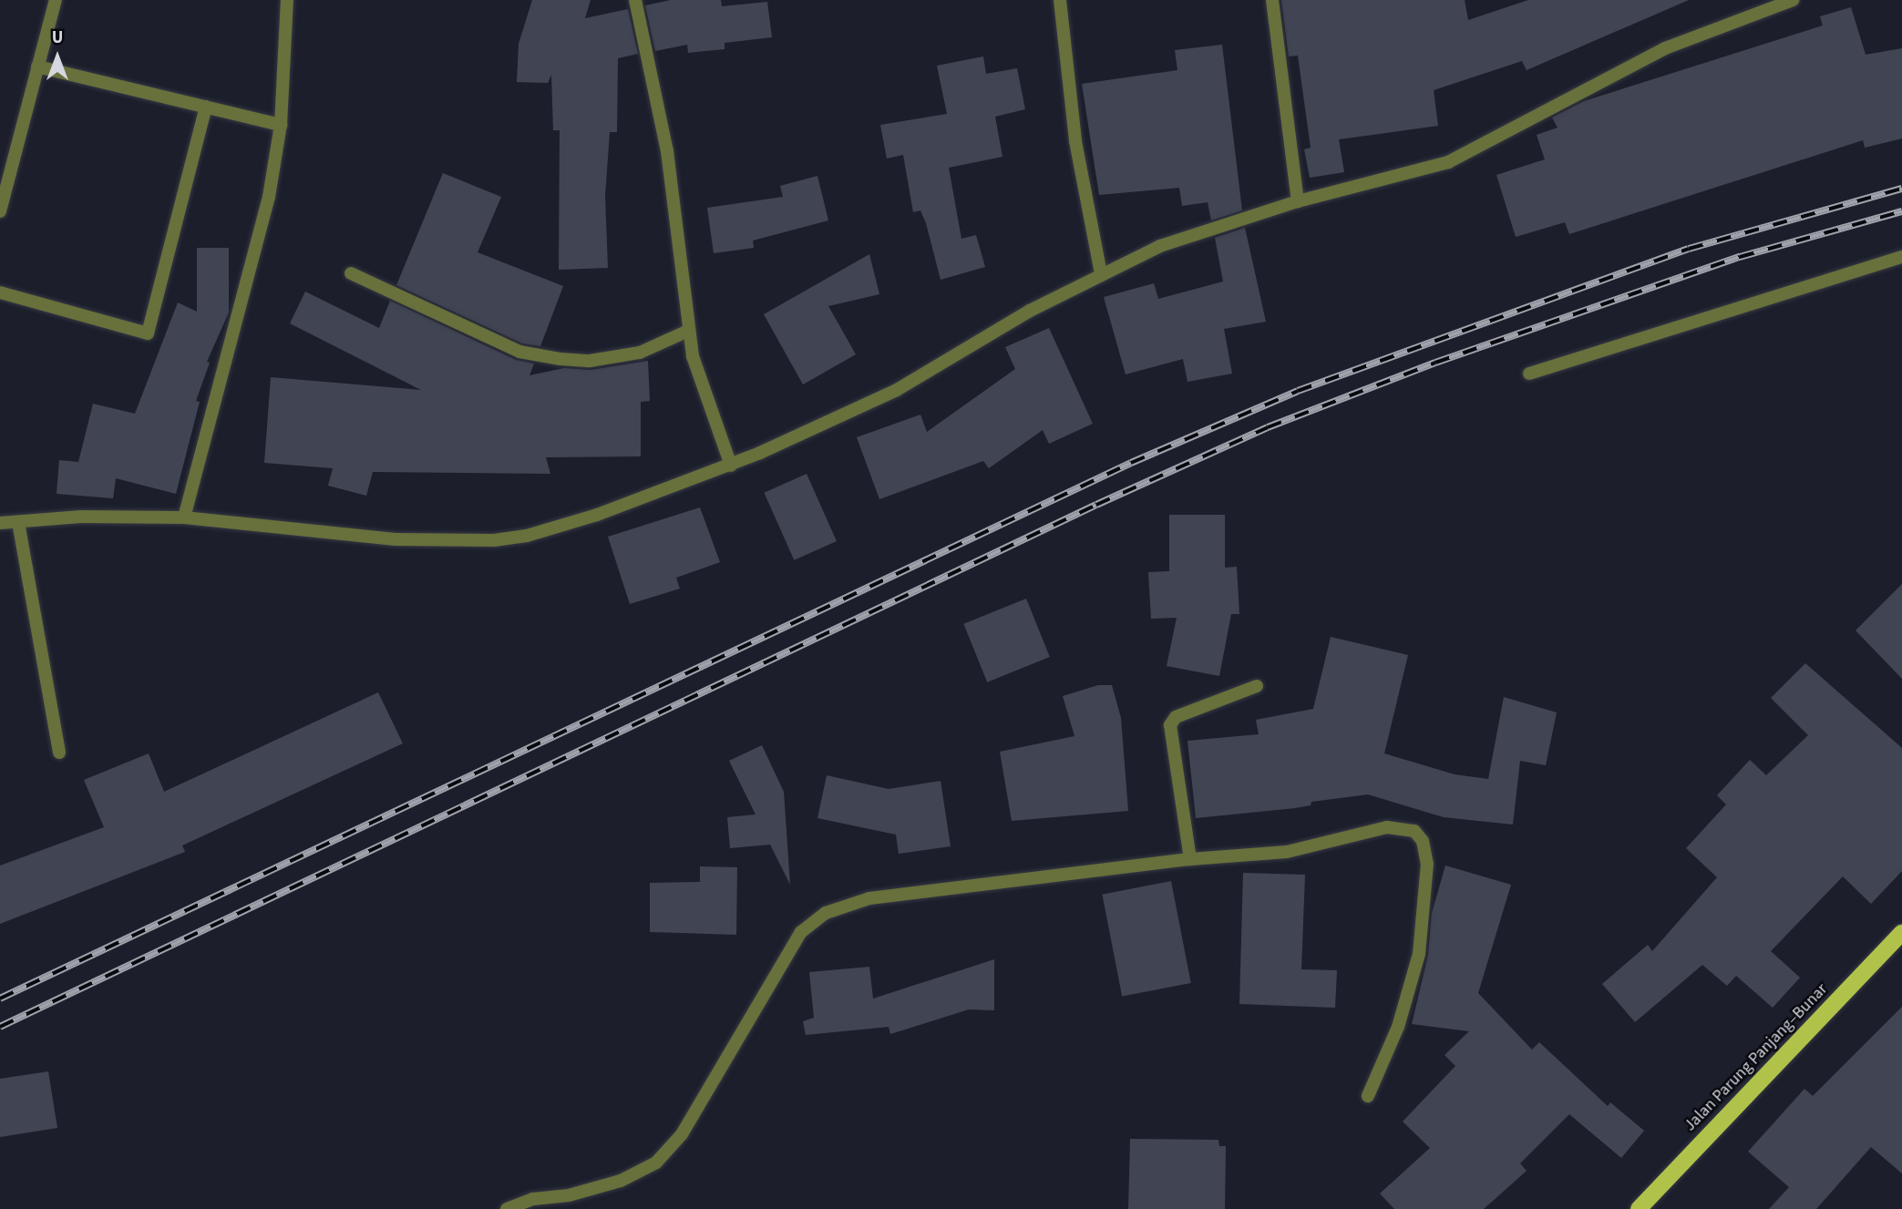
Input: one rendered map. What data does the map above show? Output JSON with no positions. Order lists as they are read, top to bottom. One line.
{"streets":{"main road":["Jalan Parung Panjang–Bunar"]},"north":"top"}
